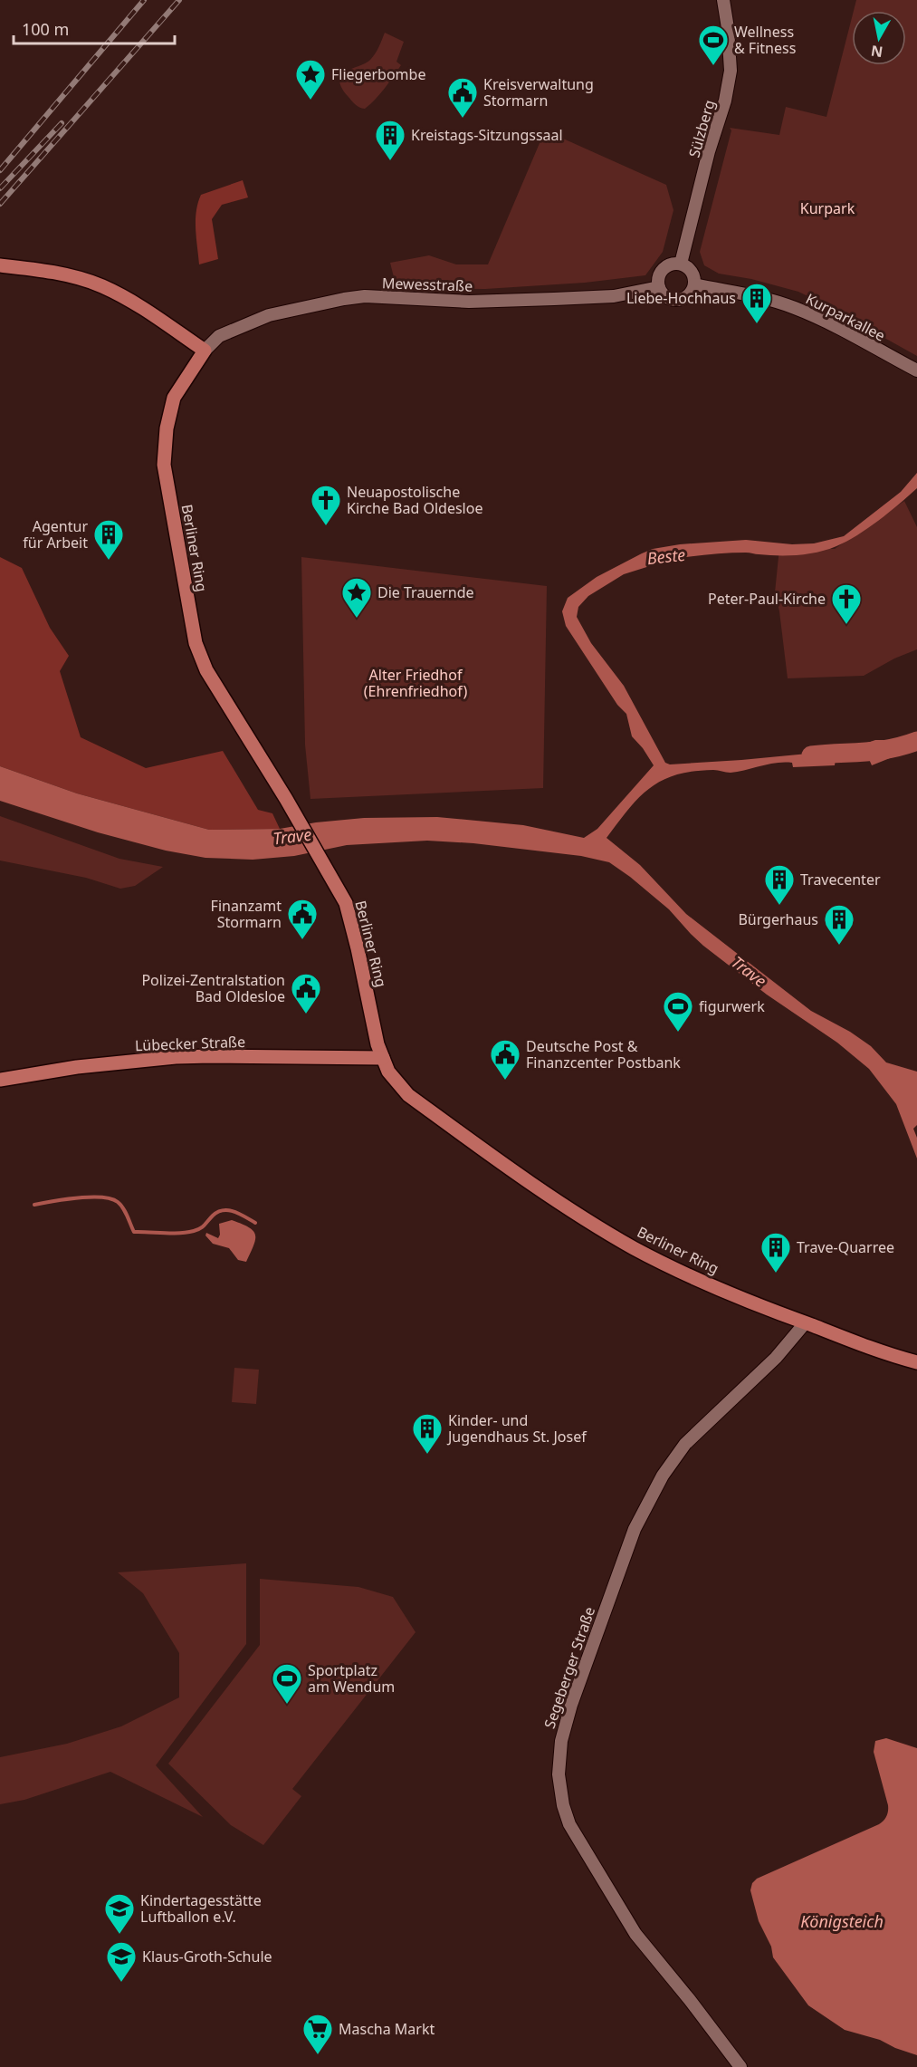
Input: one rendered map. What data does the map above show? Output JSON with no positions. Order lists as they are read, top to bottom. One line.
{"streets":{"main road":["Berliner Ring","Lübecker Straße"],"street":["Sülzberg","Mewesstraße","Kurparkallee","Segeberger Straße"]},"crossings":[["Sülzberg","Mewesstraße"],["Sülzberg","Kurparkallee"],["Mewesstraße","Kurparkallee"],["Mewesstraße","Berliner Ring"],["Berliner Ring","Lübecker Straße"],["Berliner Ring","Segeberger Straße"]],"water":["Beste","Trave","Königsteich"],"parks":["Kurpark","Alter Friedhof (Ehrenfriedhof)"],"places":{"sports":["Wellness & Fitness","figurwerk","Sportplatz am Wendum"],"place":["Fliegerbombe","Die Trauernde"],"public building":["Kreisverwaltung Stormarn","Finanzamt Stormarn","Polizei-Zentralstation Bad Oldesloe","Deutsche Post & Finanzcenter Postbank"],"building":["Kreistags-Sitzungssaal","Liebe-Hochhaus","Agentur für Arbeit","Travecenter","Bürgerhaus","Trave-Quarree","Kinder- und Jugendhaus St. Josef"],"church":["Neuapostolische Kirche Bad Oldesloe","Peter-Paul-Kirche"],"school or university":["Kindertagesstätte Luftballon e.V.","Klaus-Groth-Schule"],"supermarket":["Mascha Markt"]},"scale_bar":"100 m","north":"bottom"}
